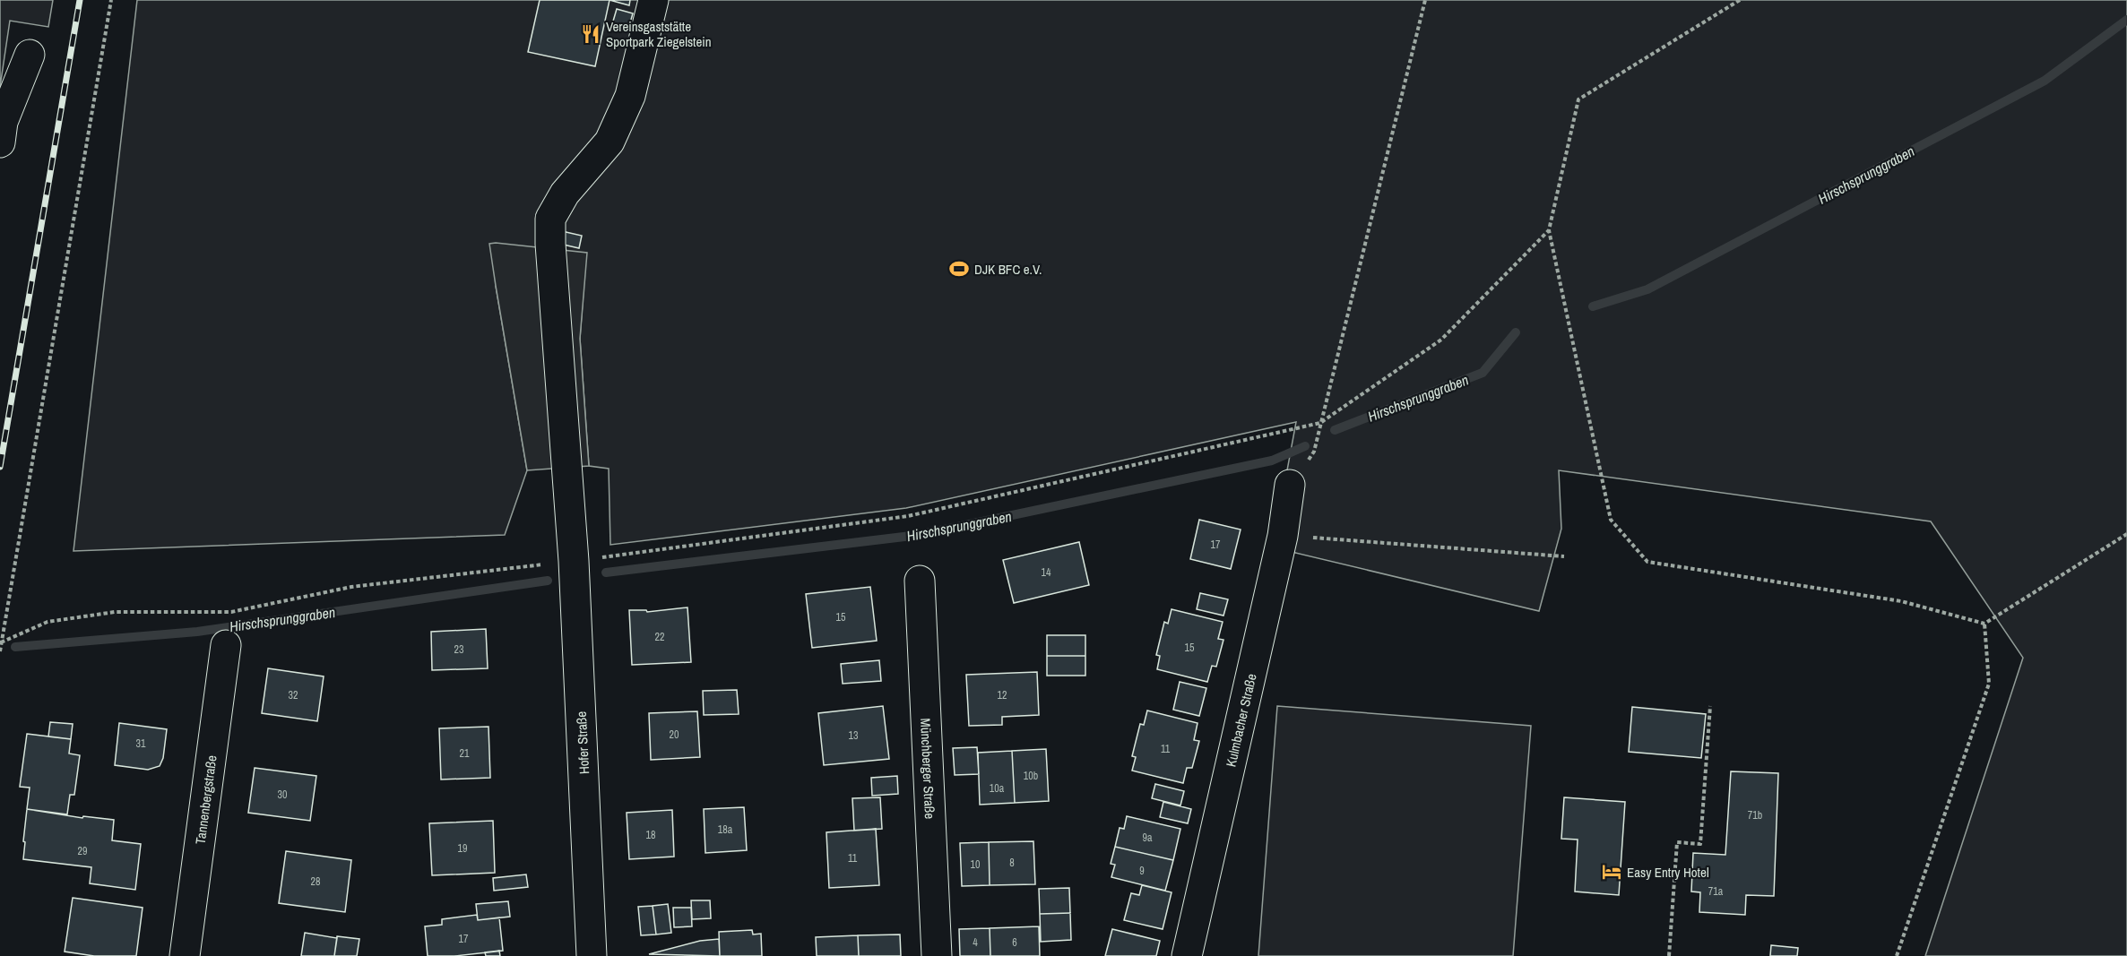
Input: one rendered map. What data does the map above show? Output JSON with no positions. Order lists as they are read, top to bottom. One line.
{"streets":{"street":["Kulmbacher Straße","Hofer Straße","Münchberger Straße","Tannenbergstraße"]},"water":["Hirschsprunggraben"],"places":{"restaurant":["Vereinsgaststätte Sportpark Ziegelstein"],"sports":["DJK BFC e.V."],"hotel":["Easy Entry Hotel"]},"house_numbers":["17","14","15","22","15","23","32","12","20","13","31","11","21","10b","10a","30","71b","18a","18","9a","19","29","11","8","10","9","28","71a","17","4","6"]}
